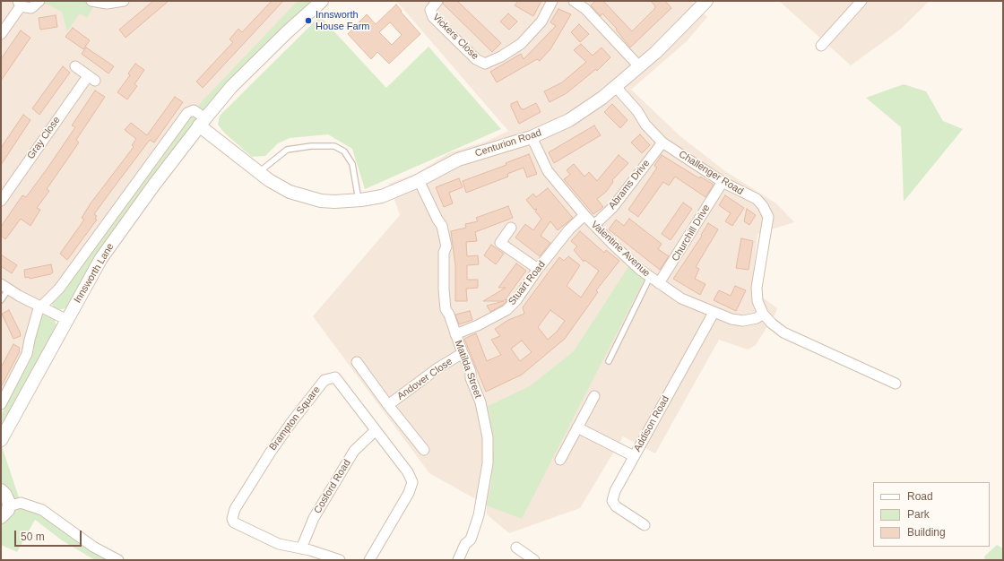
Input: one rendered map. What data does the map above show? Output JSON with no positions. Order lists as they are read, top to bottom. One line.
{"streets":{"street":["Vickers Close","Gray Close","Centurion Road","Challenger Road","Abrams Drive","Churchill Drive","Valentine Avenue","Innsworth Lane","Stuart Road","Matilda Street","Andover Close","Brampton Square","Addison Road","Cosford Road"]},"crossings":[["Centurion Road","Challenger Road"],["Centurion Road","Valentine Avenue"],["Centurion Road","Innsworth Lane"],["Centurion Road","Matilda Street"],["Challenger Road","Abrams Drive"],["Challenger Road","Churchill Drive"],["Challenger Road","Valentine Avenue"],["Abrams Drive","Valentine Avenue"],["Churchill Drive","Valentine Avenue"],["Valentine Avenue","Stuart Road"],["Valentine Avenue","Addison Road"],["Stuart Road","Matilda Street"],["Matilda Street","Andover Close"],["Brampton Square","Cosford Road"]],"places":["Innsworth House Farm"],"legend":["Road","Park","Building"],"scale_bar":"50 m"}
